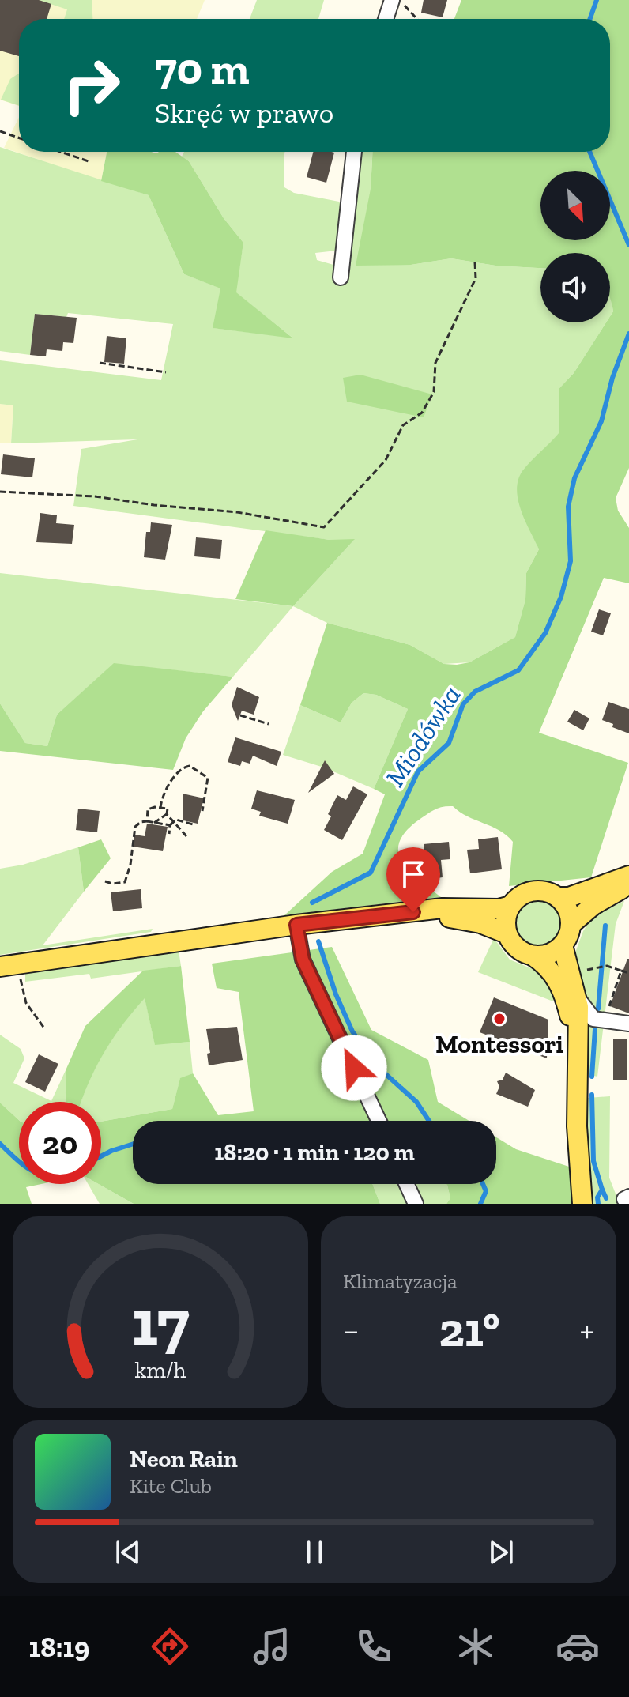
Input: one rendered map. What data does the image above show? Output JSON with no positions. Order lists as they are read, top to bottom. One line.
{"water":["Miodówka"],"places":["Montessori"],"north":"bottom right","page":{"turn":["70 m","Skręć w prawo"],"limit":"20","trip":"18:20 · 1 min · 120 m","tile":"Klimatyzacja","heat":["−","21°","+"],"song":["Neon Rain","Kite Club"],"tabs":"18:19","gauge":["17","km/h"]}}
